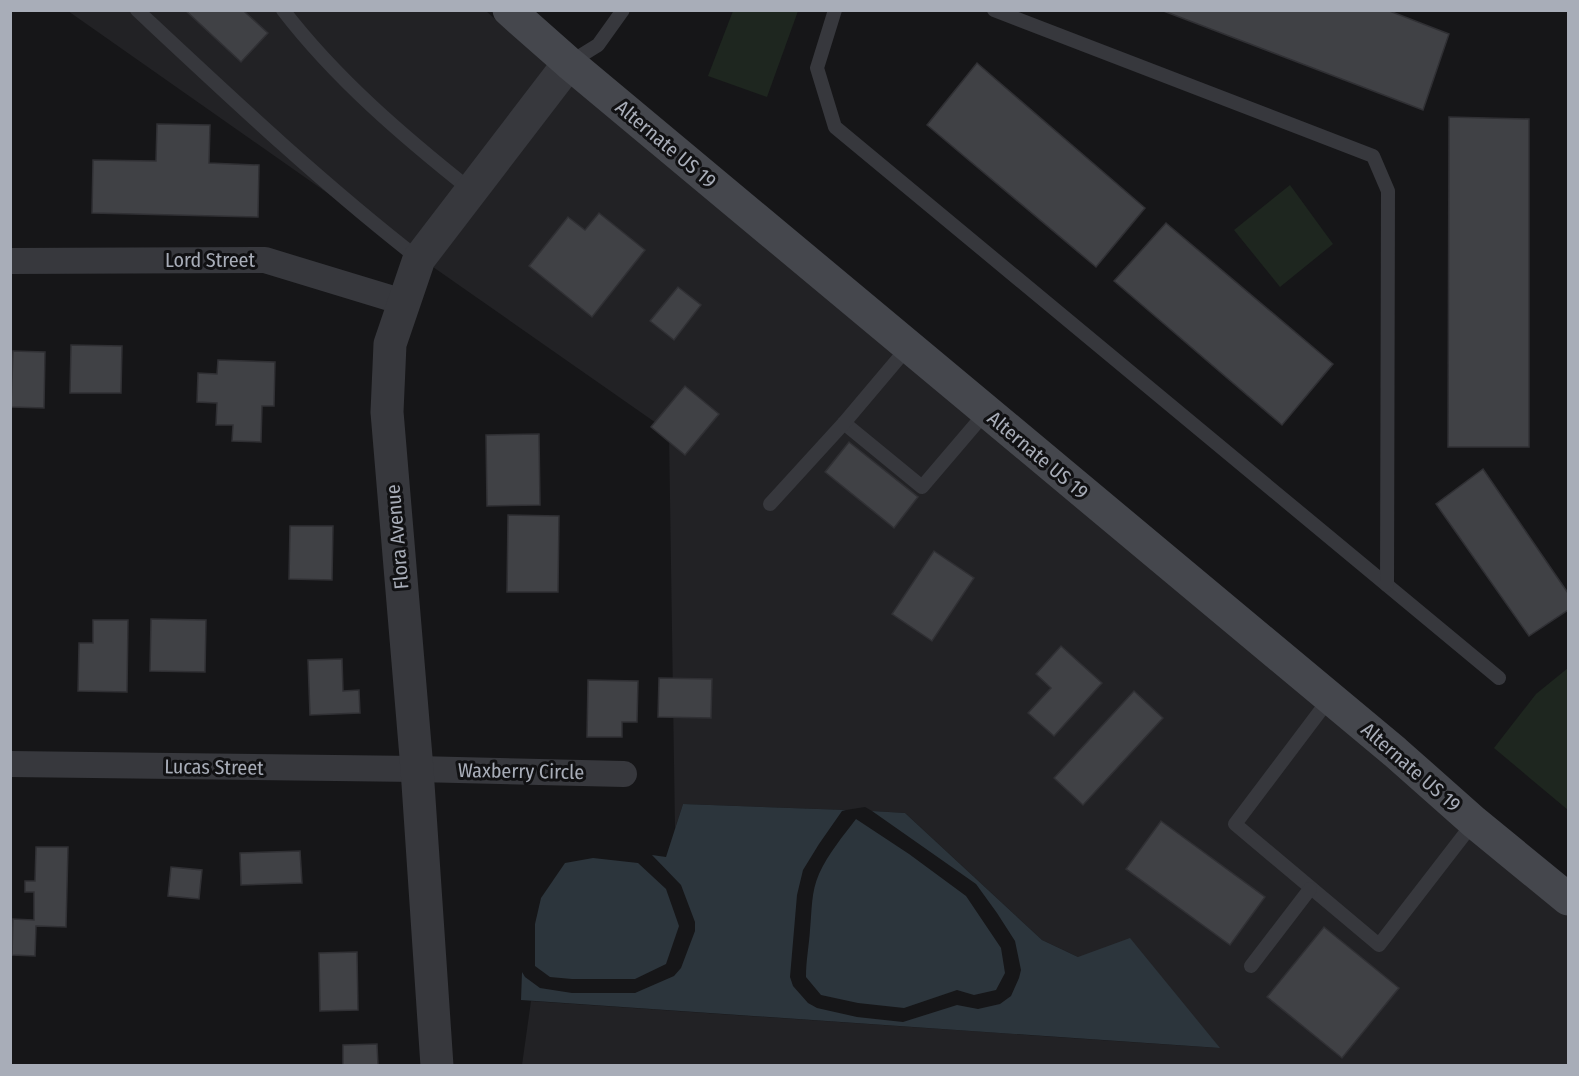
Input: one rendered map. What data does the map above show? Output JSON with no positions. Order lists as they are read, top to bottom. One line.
{"streets":{"main road":["Alternate US 19"],"street":["Lord Street","Flora Avenue","Lucas Street","Waxberry Circle"]},"crossings":[["Alternate US 19","Flora Avenue"],["Lord Street","Flora Avenue"],["Flora Avenue","Lucas Street"],["Flora Avenue","Waxberry Circle"],["Lucas Street","Waxberry Circle"]]}
